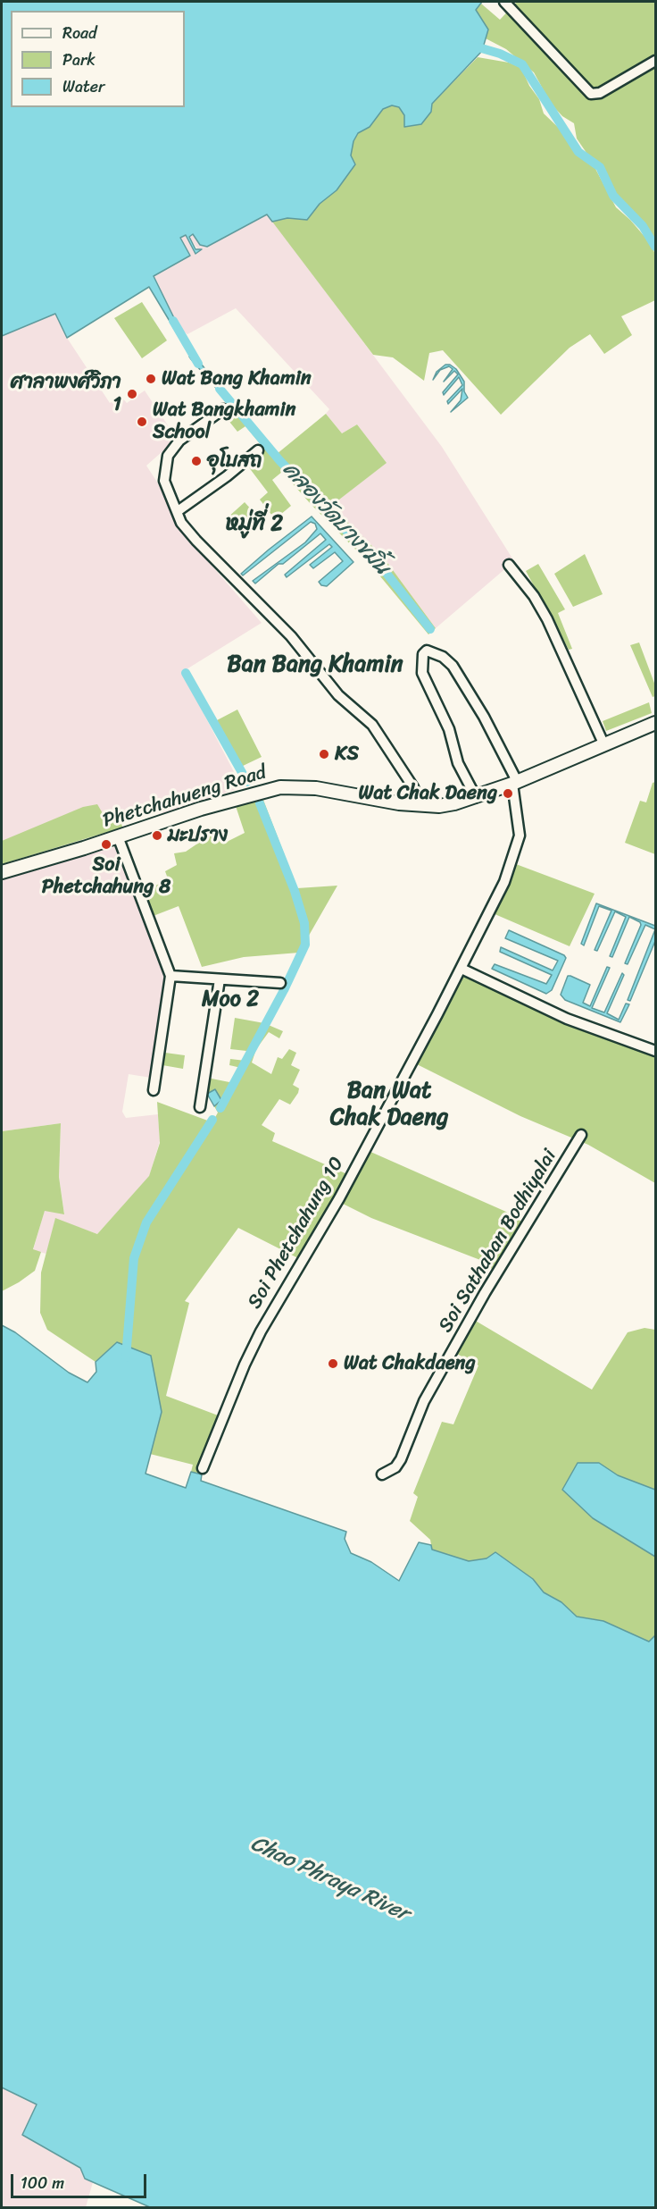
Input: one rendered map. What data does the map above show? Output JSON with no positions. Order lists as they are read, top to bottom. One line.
{"streets":{"main road":["Phetchahueng Road"],"street":["Soi Phetchahung 10","Soi Sathaban Bodhiyalai"]},"crossings":[["Phetchahueng Road","Soi Phetchahung 10"]],"districts":["หมู่ที่ 2","Ban Bang Khamin","Moo 2","Ban Wat Chak Daeng"],"water":["คลองวัดบางขมิ้น","Chao Phraya River"],"places":["Wat Bang Khamin","ศาลาพงศ์วิภา 1","Wat Bangkhamin School","อุโบสถ","KS","Wat Chak Daeng","มะปราง","Soi Phetchahung 8","Wat Chakdaeng"],"legend":["Road","Park","Water"],"scale_bar":"100 m"}
